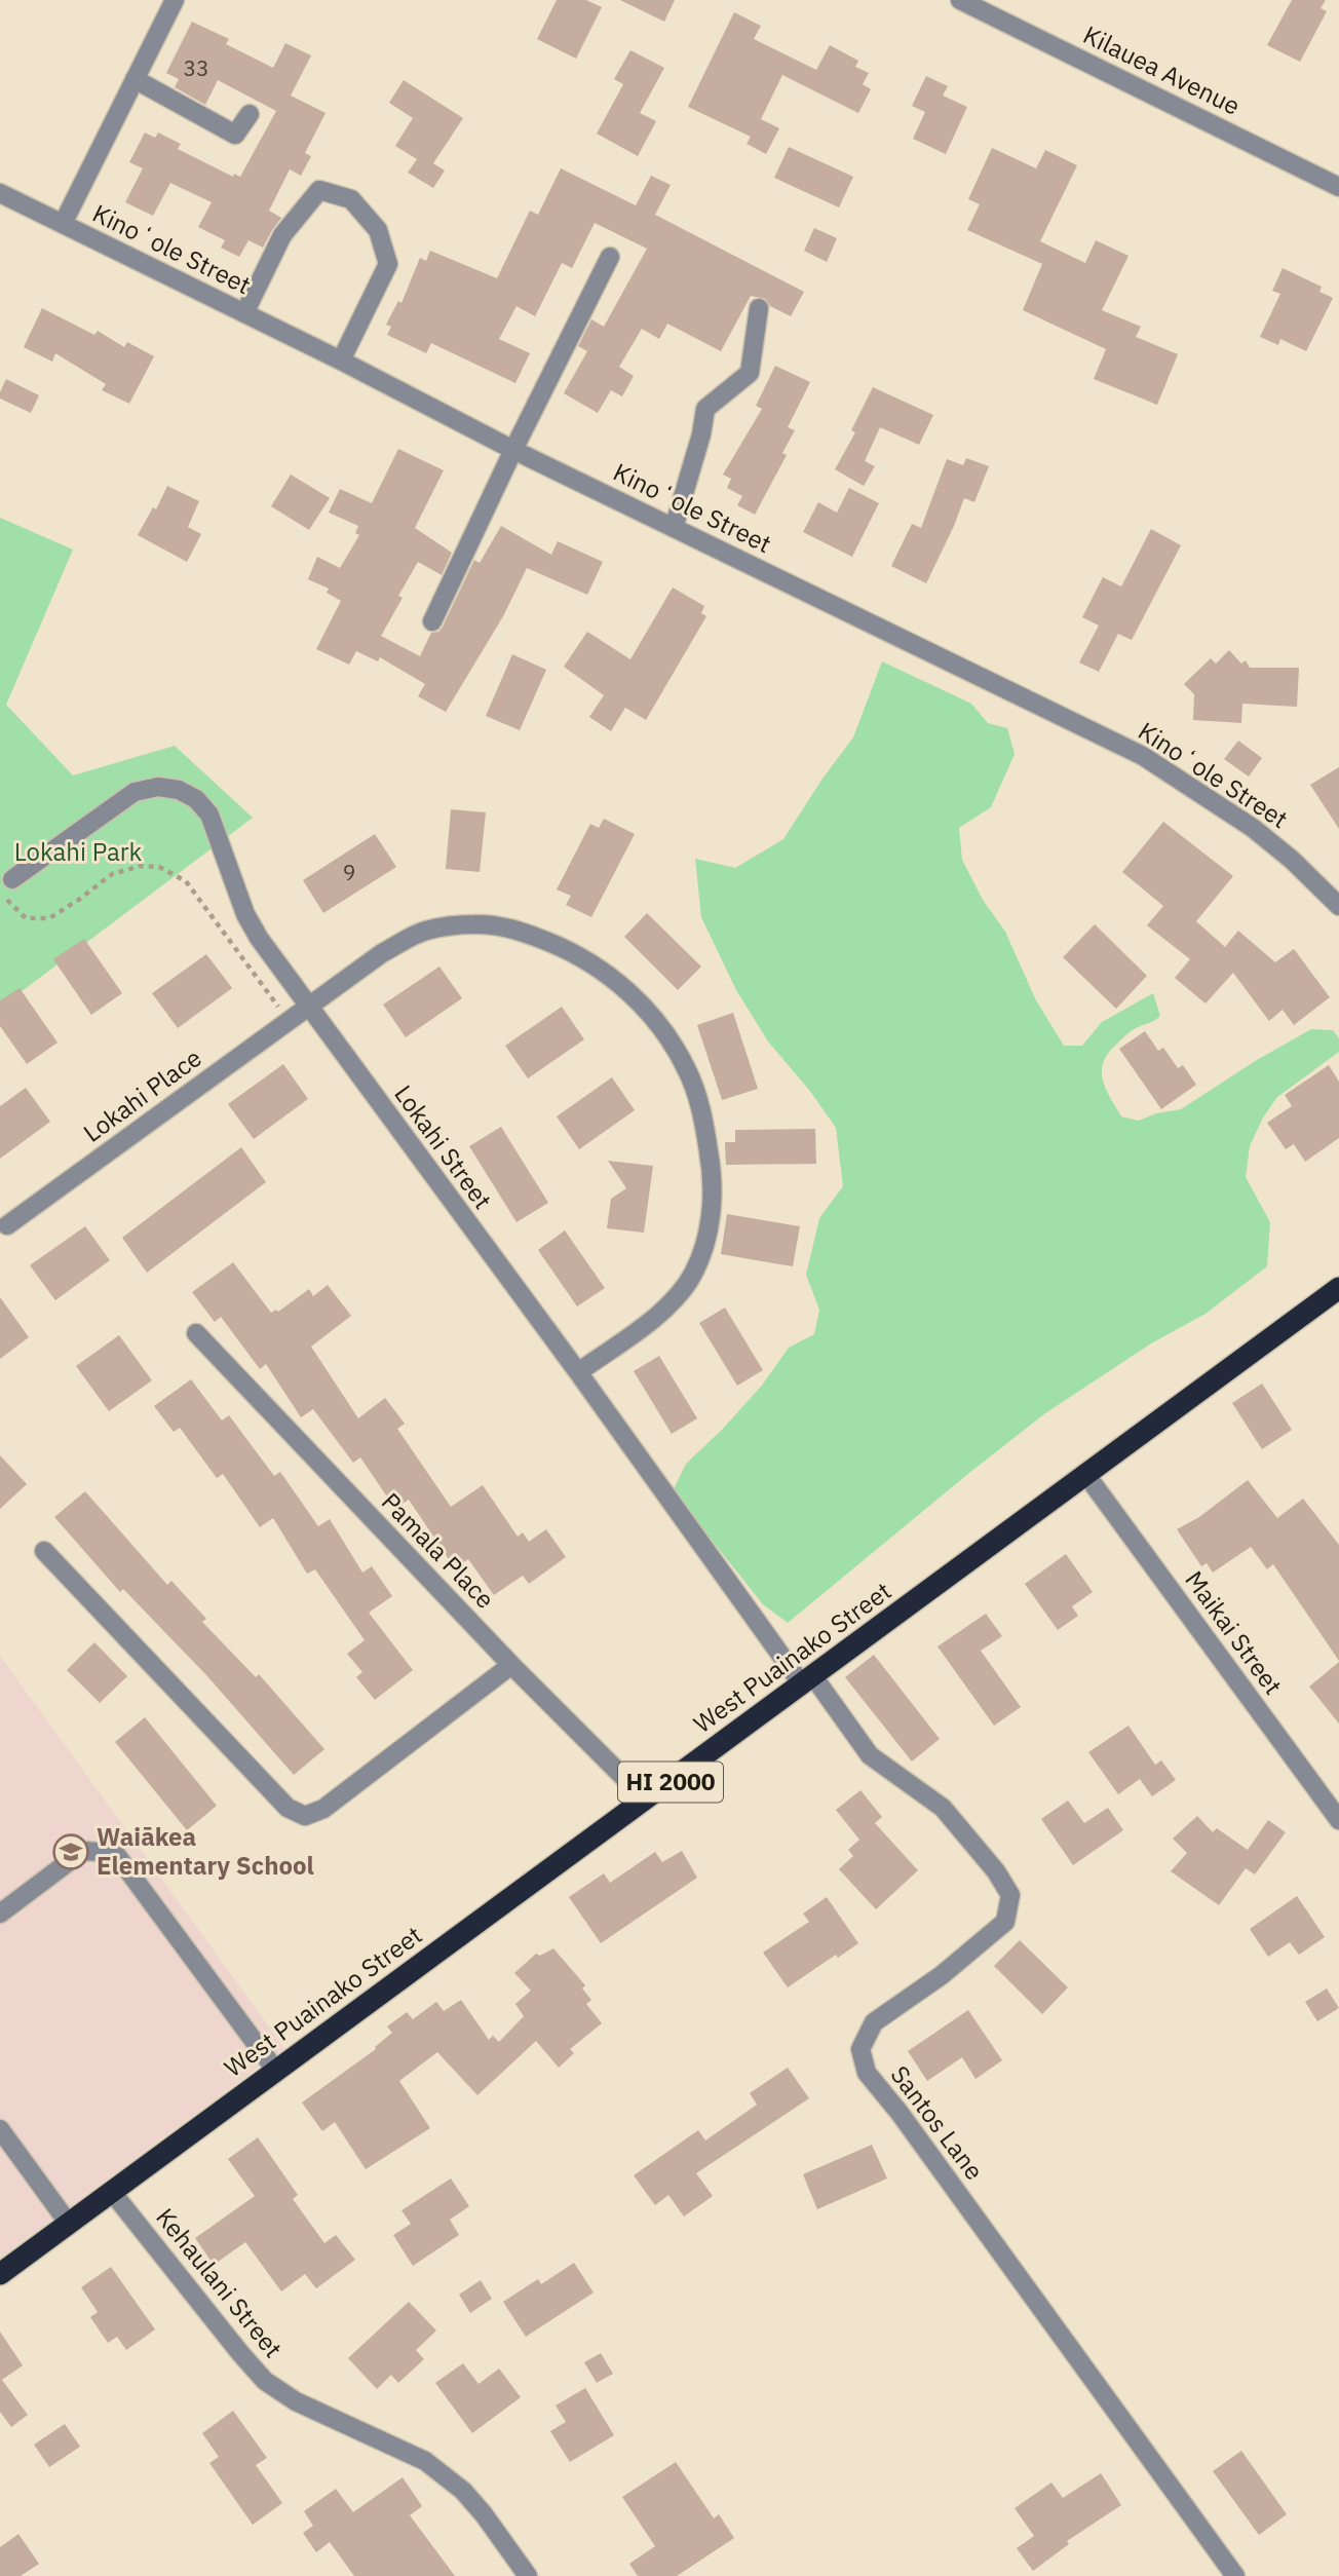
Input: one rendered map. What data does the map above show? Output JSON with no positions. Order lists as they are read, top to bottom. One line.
{"streets":{"highway":["West Puainako Street","HI 2000"],"street":["Kilauea Avenue","Kinoʻole Street","Lokahi Place","Lokahi Street","Pamala Place","Maikai Street","Santos Lane","Kehaulani Street"]},"crossings":[["Lokahi Place","Lokahi Street"],["Lokahi Street","West Puainako Street"],["Lokahi Street","Santos Lane"],["Pamala Place","West Puainako Street"],["Maikai Street","West Puainako Street"],["West Puainako Street","Santos Lane"],["West Puainako Street","Kehaulani Street"]],"parks":["Lokahi Park"],"places":{"school or university":["Waiākea Elementary School"]},"house_numbers":["33","9"]}
